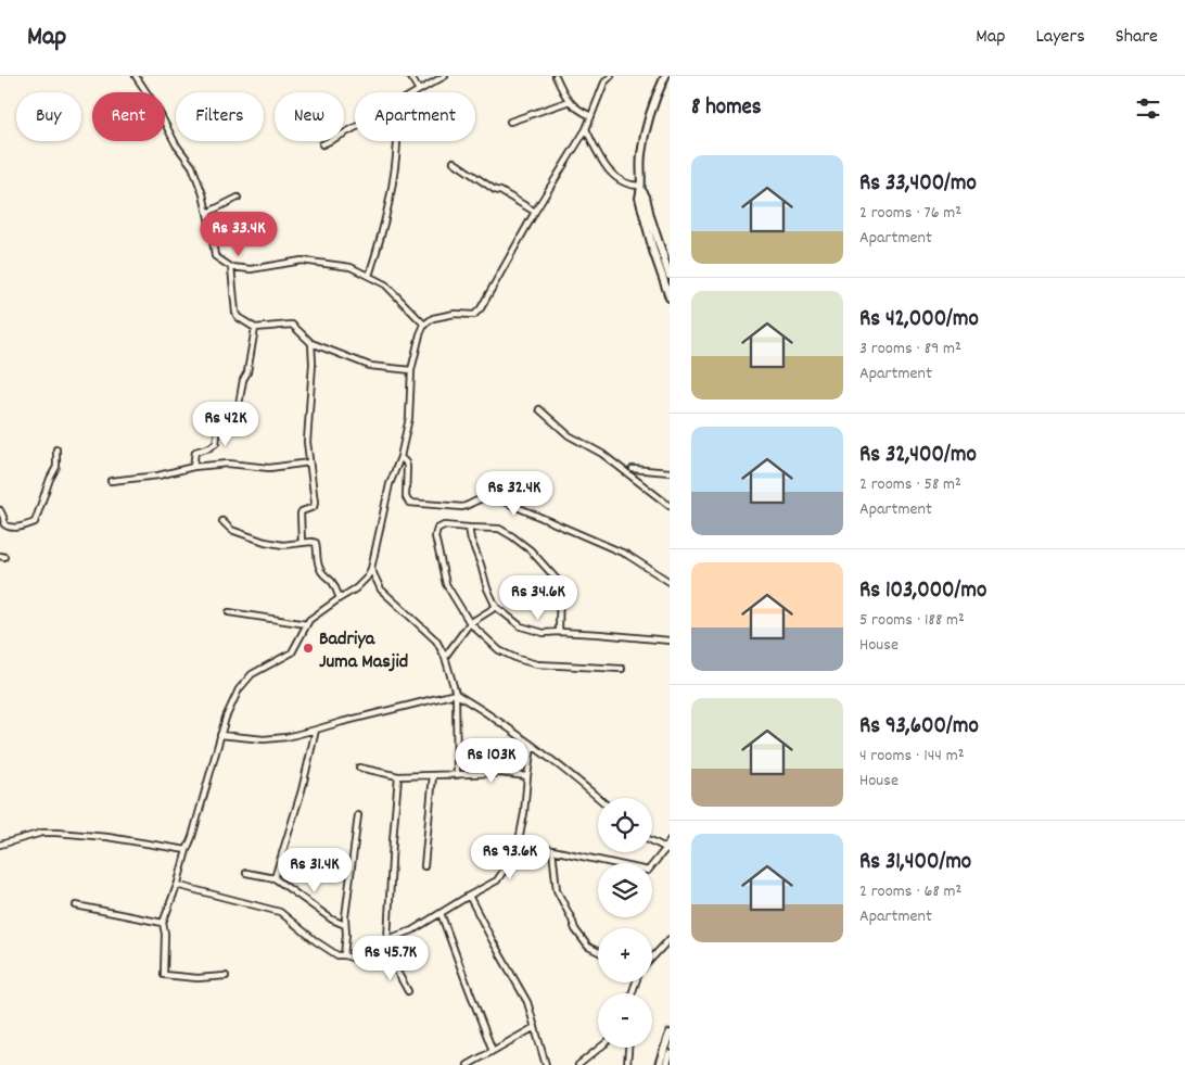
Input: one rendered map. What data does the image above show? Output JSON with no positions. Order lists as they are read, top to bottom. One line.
{"places":["Badriya Juma Masjid"],"page":{"header":"Map","nav":["Map","Layers","Share"],"heading":"8 homes","chip":["Buy","Rent","Filters","New","Apartment"],"list":[{"name":"Rs 33,400/mo","note":"2 rooms · 76 m² · Apartment"},{"name":"Rs 42,000/mo","note":"3 rooms · 89 m² · Apartment"},{"name":"Rs 32,400/mo","note":"2 rooms · 58 m² · Apartment"},{"name":"Rs 103,000/mo","note":"5 rooms · 188 m² · House"},{"name":"Rs 93,600/mo","note":"4 rooms · 144 m² · House"},{"name":"Rs 31,400/mo","note":"2 rooms · 68 m² · Apartment"}],"price":["Rs 33.4K","Rs 42K","Rs 32.4K","Rs 34.6K","Rs 103K","Rs 93.6K","Rs 31.4K","Rs 45.7K"],"map_buttons":["+","−"]}}
